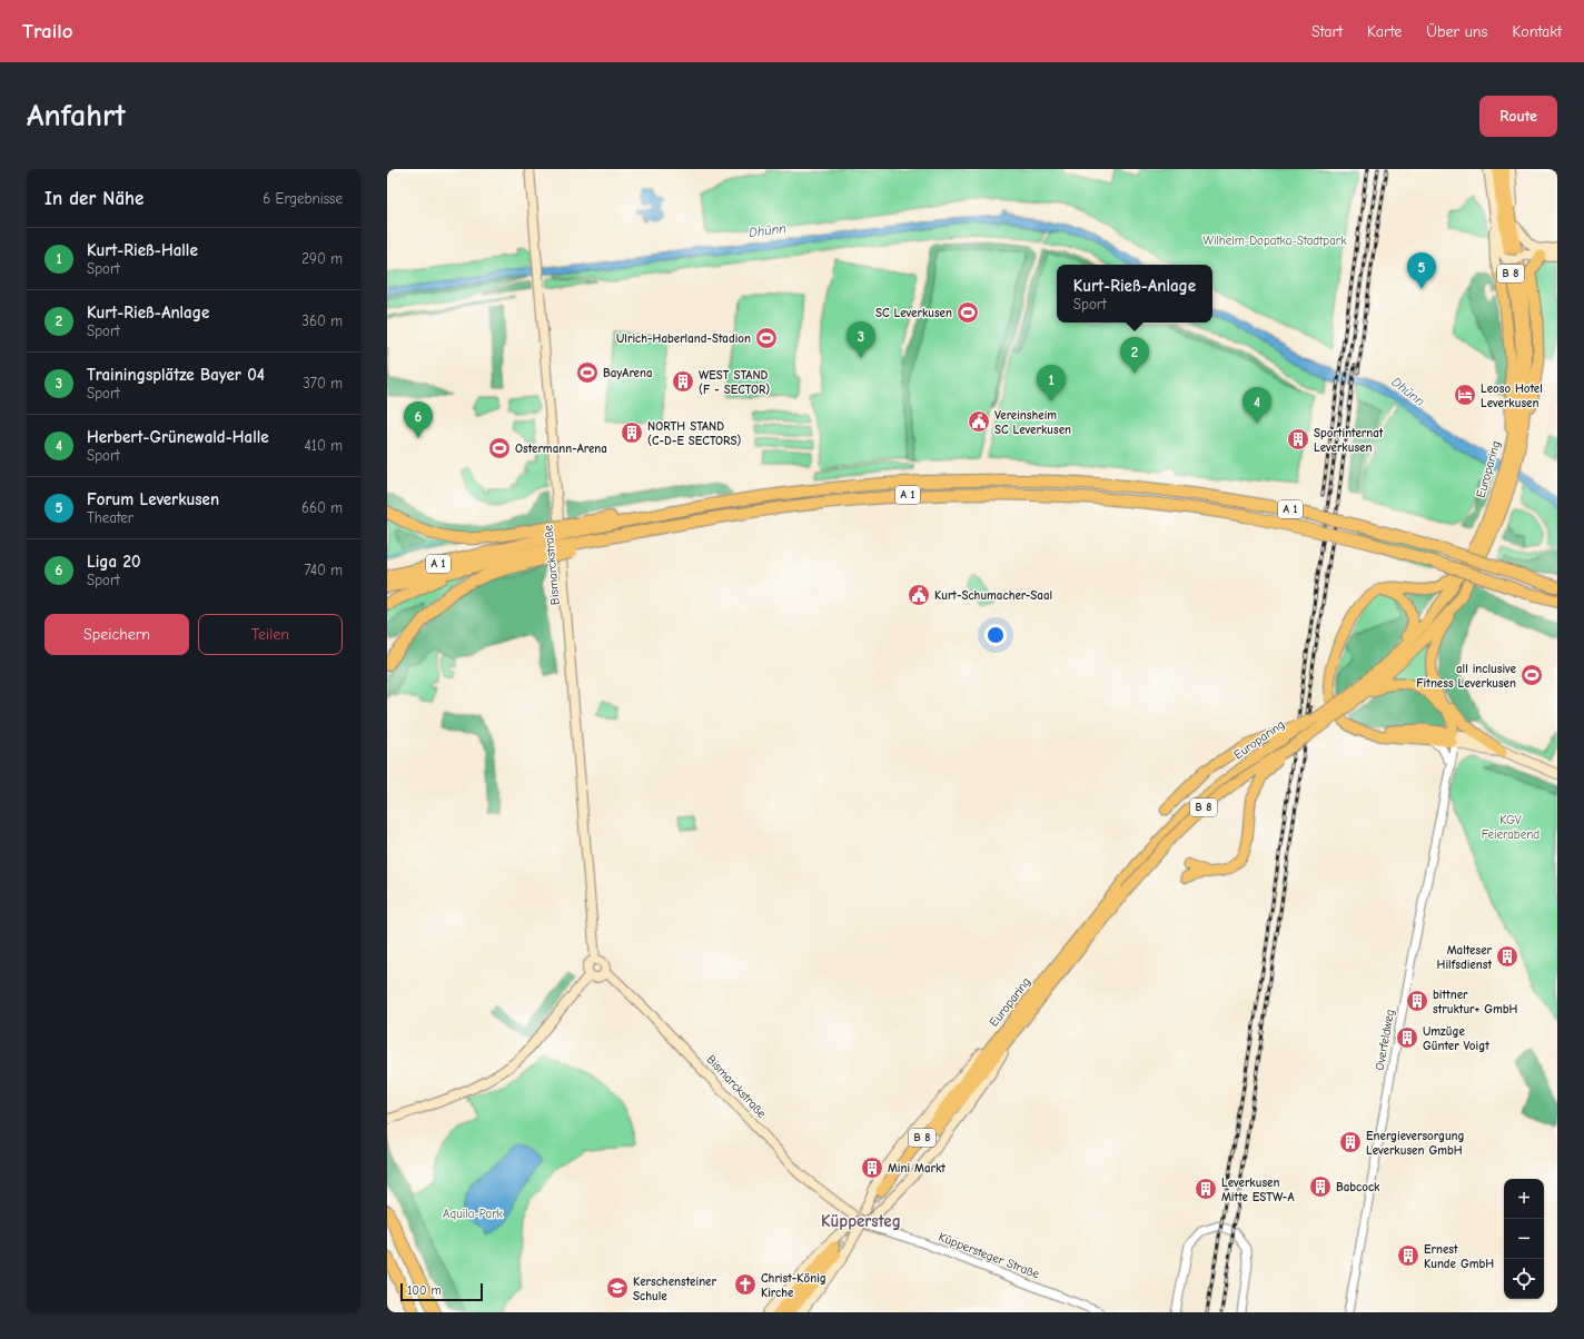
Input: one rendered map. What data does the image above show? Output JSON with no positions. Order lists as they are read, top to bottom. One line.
{"streets":{"highway":["B 8","Europaring","A 1"],"main road":["Bismarckstraße"],"street":["Overfeldweg","Küppersteger Straße"]},"crossings":[["Europaring","Küppersteger Straße"]],"districts":["Küppersteg"],"water":["Dhünn"],"parks":["Wilhelm-Dopatka-Stadtpark","KGV Feierabend","Aquila-Park"],"places":{"sports":["SC Leverkusen","Ulrich-Haberland-Stadion","BayArena","Ostermann-Arena","all inclusive Fitness Leverkusen"],"building":["WEST STAND (F - SECTOR)","NORTH STAND (C-D-E SECTORS)","Sportinternat Leverkusen","Malteser Hilfsdienst","bittner struktur+ GmbH","Umzüge Günter Voigt","Energieversorgung Leverkusen GmbH","Mini Markt","Babcock","Leverkusen Mitte ESTW-A","Ernest Kunde GmbH"],"hotel":["Leoso Hotel Leverkusen"],"public building":["Vereinsheim SC Leverkusen","Kurt-Schumacher-Saal"],"church":["Christ-König Kirche"],"school or university":["Kerschensteiner Schule"]},"scale_bar":"100 m","page":{"header":"Trailo","nav":["Start","Karte","Über uns","Kontakt"],"buttons":["Route",["Speichern","Teilen"]],"title":"Anfahrt","heading":["In der Nähe","6 Ergebnisse"],"list":[{"mark":"1","name":"Kurt-Rieß-Halle","note":"Sport","value":"290 m"},{"mark":"2","name":"Kurt-Rieß-Anlage","note":"Sport","value":"360 m"},{"mark":"3","name":"Trainingsplätze Bayer 04","note":"Sport","value":"370 m"},{"mark":"4","name":"Herbert-Grünewald-Halle","note":"Sport","value":"410 m"},{"mark":"5","name":"Forum Leverkusen","note":"Theater","value":"660 m"},{"mark":"6","name":"Liga 20","note":"Sport","value":"740 m"}],"pins":["5","3","2","1","4","6"],"popup":["Kurt-Rieß-Anlage","Sport"],"map_buttons":["+","−"],"scale":"100 m"}}
